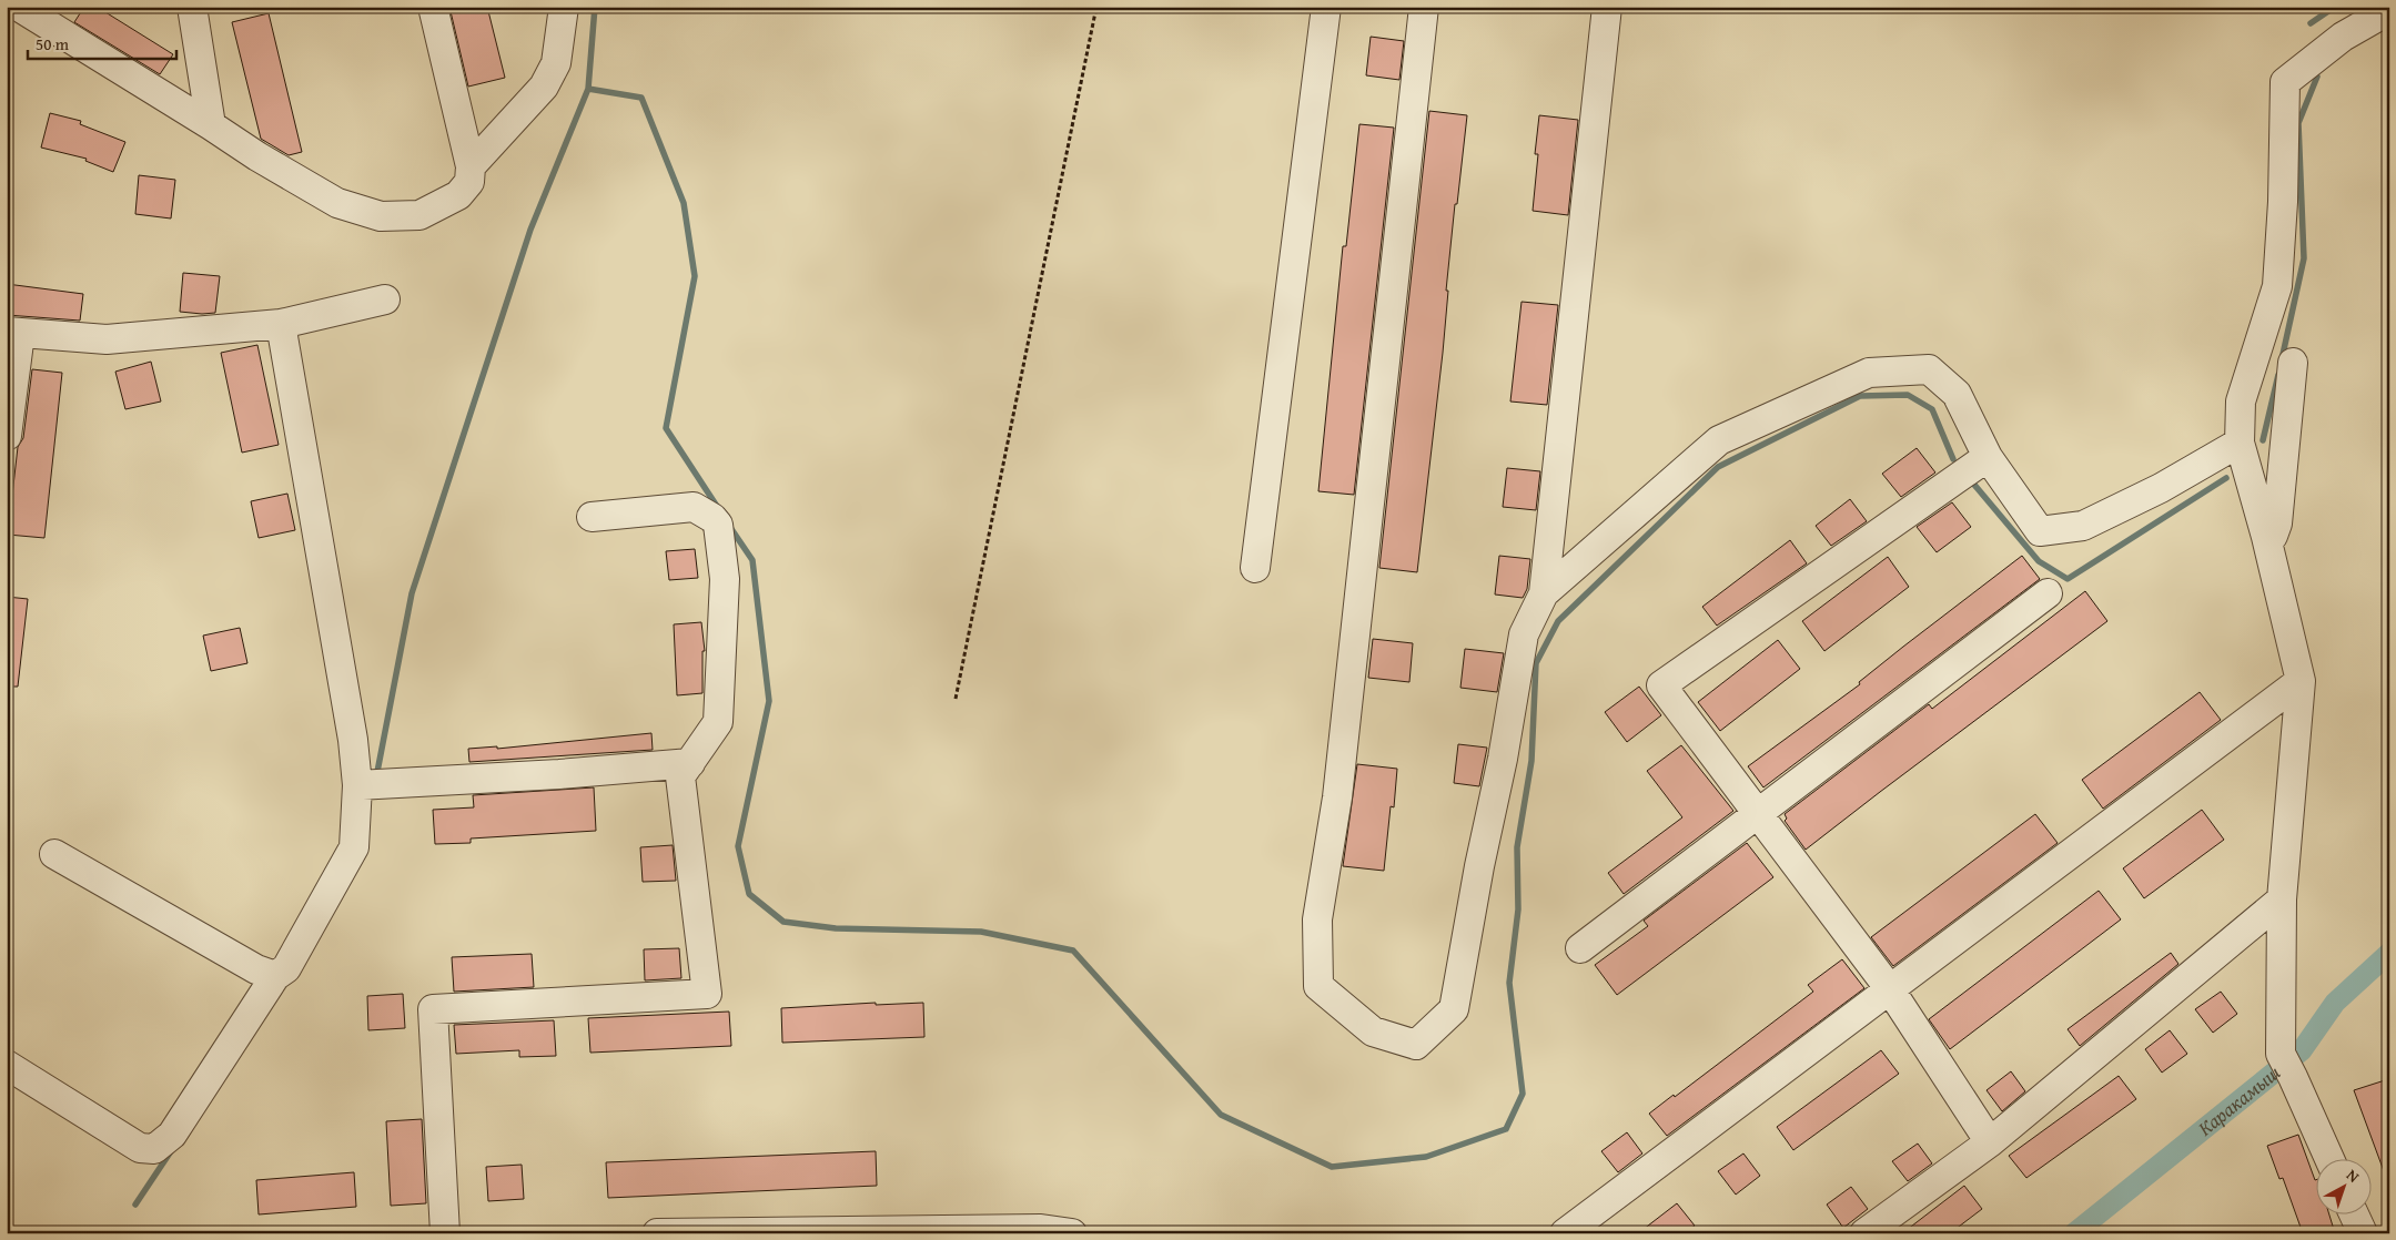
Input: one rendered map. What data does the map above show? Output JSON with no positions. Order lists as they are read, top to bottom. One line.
{"water":["Каракамыш"],"scale_bar":"50 m","north":"top right"}
